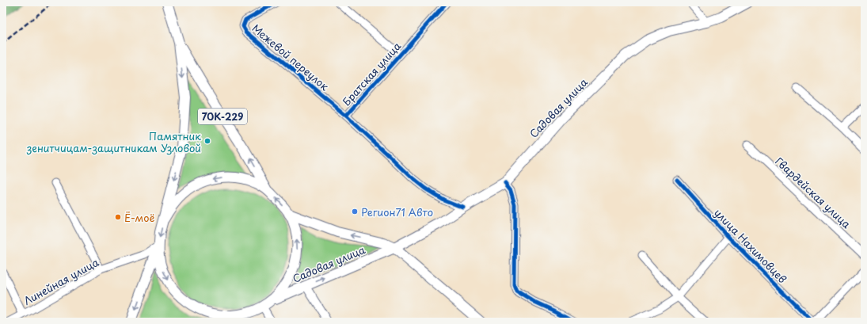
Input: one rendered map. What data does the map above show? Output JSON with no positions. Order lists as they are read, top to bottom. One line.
{"streets":{"main road":["Садовая улица","70К-229"],"street":["Межевой переулок","Братская улица","Гвардейская улица","улица Нахимовцев","Линейная улица"]},"crossings":[["Межевой переулок","Братская улица"],["Братская улица","Садовая улица"],["Садовая улица","70К-229"],["70К-229","Линейная улица"]],"places":["Памятник зенитчицам-защитникам Узловой","Регион71 Авто","Ё-моё"]}
